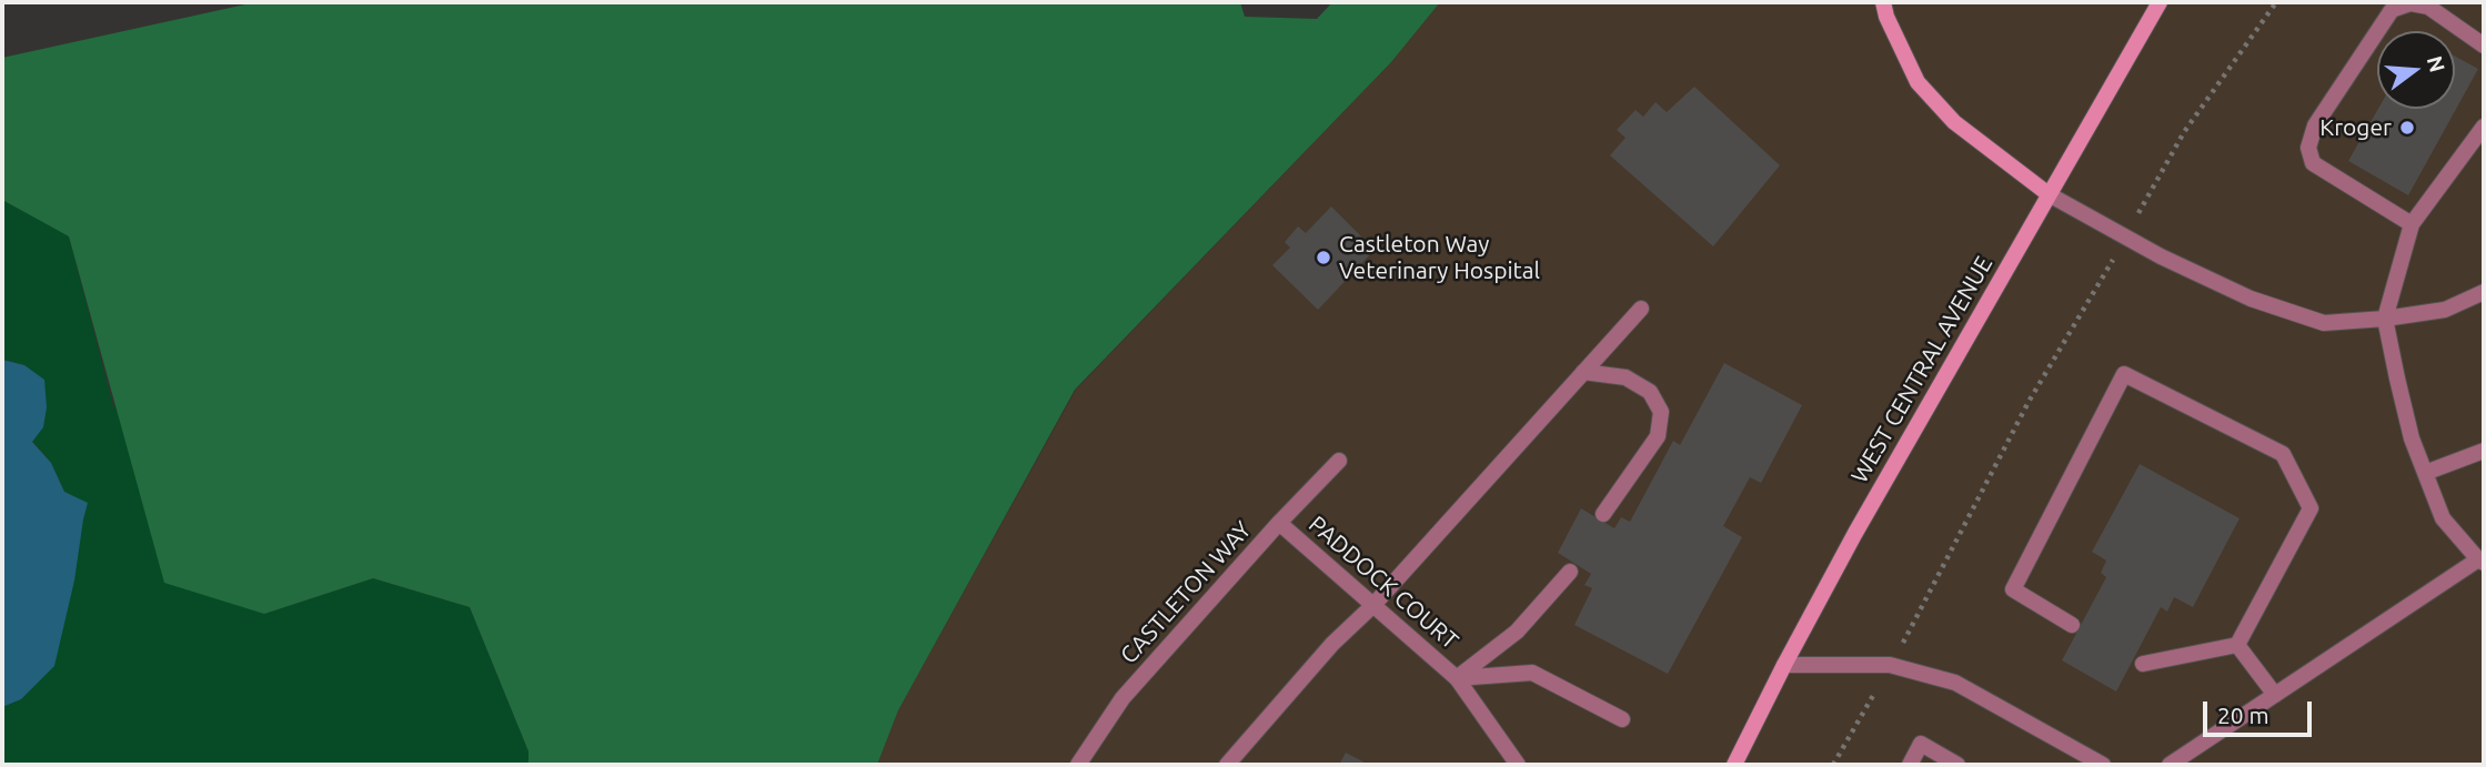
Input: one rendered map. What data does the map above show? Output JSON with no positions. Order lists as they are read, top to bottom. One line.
{"streets":{"main road":["WEST CENTRAL AVENUE"],"street":["PADDOCK COURT","CASTLETON WAY"]},"crossings":[["PADDOCK COURT","CASTLETON WAY"]],"places":["Kroger","Castleton Way Veterinary Hospital"],"scale_bar":"20 m","north":"right"}
